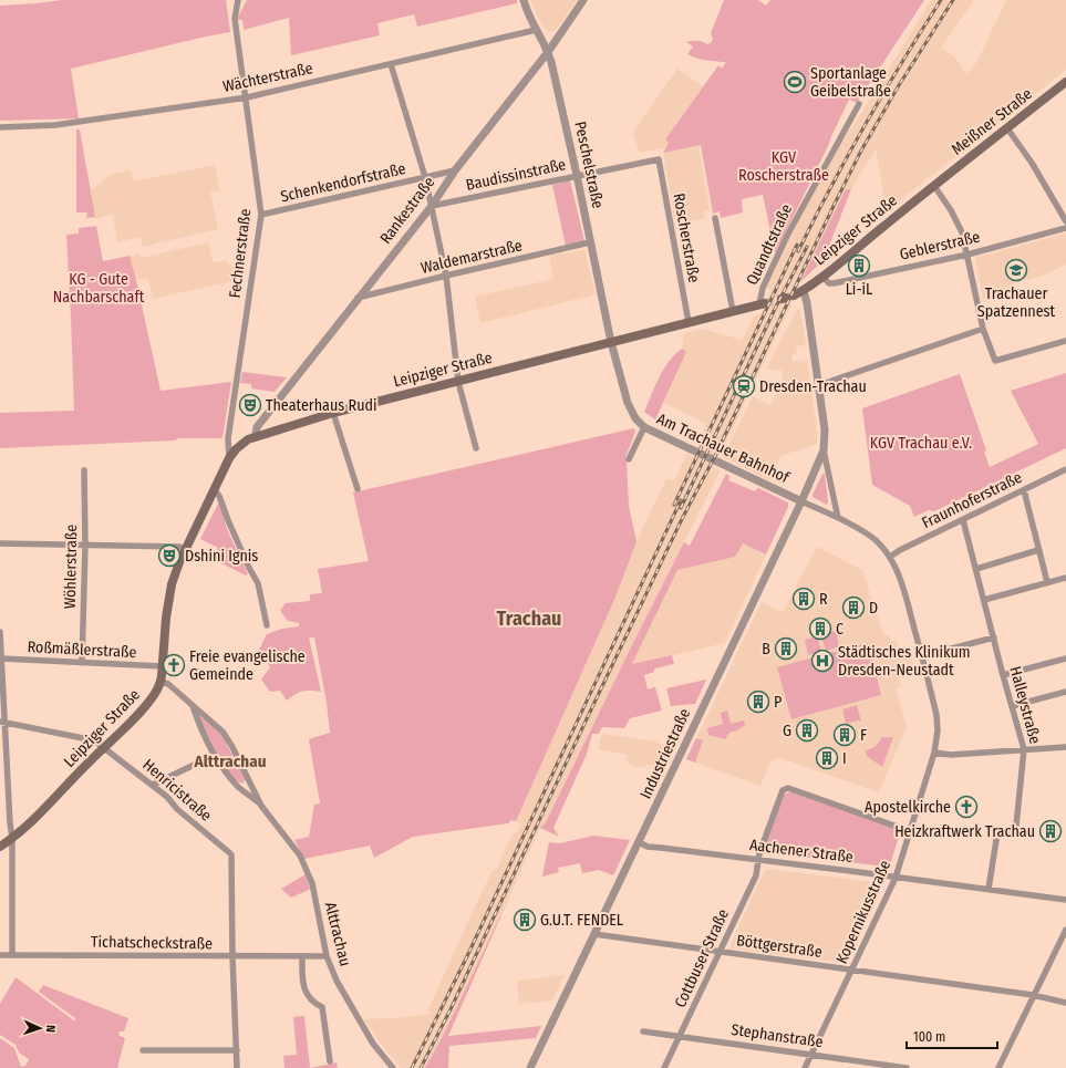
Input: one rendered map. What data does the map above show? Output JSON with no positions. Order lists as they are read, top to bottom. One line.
{"streets":{"main road":["Meißner Straße","Leipziger Straße"],"street":["Wächterstraße","Peschelstraße","Baudissinstraße","Schenkendorfstraße","Rankestraße","Roscherstraße","Quandtstraße","Geblerstraße","Fechnerstraße","Waldemarstraße","Am Trachauer Bahnhof","Fraunhoferstraße","Wöhlerstraße","Roßmäßlerstraße","Halleystraße","Industriestraße","Henricistraße","Aachener Straße","Kopernikusstraße","Alttrachau","Tichatscheckstraße","Böttgerstraße","Cottbuser Straße","Stephanstraße"]},"crossings":[["Wächterstraße","Peschelstraße"],["Wächterstraße","Fechnerstraße"],["Meißner Straße","Leipziger Straße"],["Peschelstraße","Baudissinstraße"],["Peschelstraße","Rankestraße"],["Peschelstraße","Leipziger Straße"],["Peschelstraße","Waldemarstraße"],["Peschelstraße","Am Trachauer Bahnhof"],["Baudissinstraße","Rankestraße"],["Baudissinstraße","Roscherstraße"],["Schenkendorfstraße","Rankestraße"],["Schenkendorfstraße","Fechnerstraße"],["Rankestraße","Leipziger Straße"],["Rankestraße","Waldemarstraße"],["Leipziger Straße","Roscherstraße"],["Leipziger Straße","Quandtstraße"],["Leipziger Straße","Geblerstraße"],["Leipziger Straße","Fechnerstraße"],["Leipziger Straße","Am Trachauer Bahnhof"],["Leipziger Straße","Roßmäßlerstraße"],["Leipziger Straße","Industriestraße"],["Leipziger Straße","Henricistraße"],["Leipziger Straße","Alttrachau"],["Am Trachauer Bahnhof","Industriestraße"],["Am Trachauer Bahnhof","Kopernikusstraße"],["Fraunhoferstraße","Halleystraße"],["Fraunhoferstraße","Kopernikusstraße"],["Wöhlerstraße","Roßmäßlerstraße"],["Halleystraße","Aachener Straße"],["Industriestraße","Aachener Straße"],["Industriestraße","Kopernikusstraße"],["Industriestraße","Böttgerstraße"],["Henricistraße","Tichatscheckstraße"],["Aachener Straße","Kopernikusstraße"],["Aachener Straße","Cottbuser Straße"],["Kopernikusstraße","Böttgerstraße"],["Kopernikusstraße","Cottbuser Straße"],["Kopernikusstraße","Stephanstraße"],["Alttrachau","Tichatscheckstraße"],["Böttgerstraße","Cottbuser Straße"],["Cottbuser Straße","Stephanstraße"]],"districts":["Trachau","Alttrachau"],"parks":["KGV Roscherstraße","KG - Gute Nachbarschaft","KGV Trachau e.V."],"places":{"sports":["Sportanlage Geibelstraße"],"building":["Li-iL","R","D","C","B","P","G","F","I","Heizkraftwerk Trachau","G.U.T. FENDEL"],"school or university":["Trachauer Spatzennest"],"station":["Dresden-Trachau"],"theatre":["Theaterhaus Rudi","Dshini Ignis"],"hospital":["Städtisches Klinikum Dresden-Neustadt"],"church":["Freie evangelische Gemeinde","Apostelkirche"]},"scale_bar":"100 m","north":"right"}
